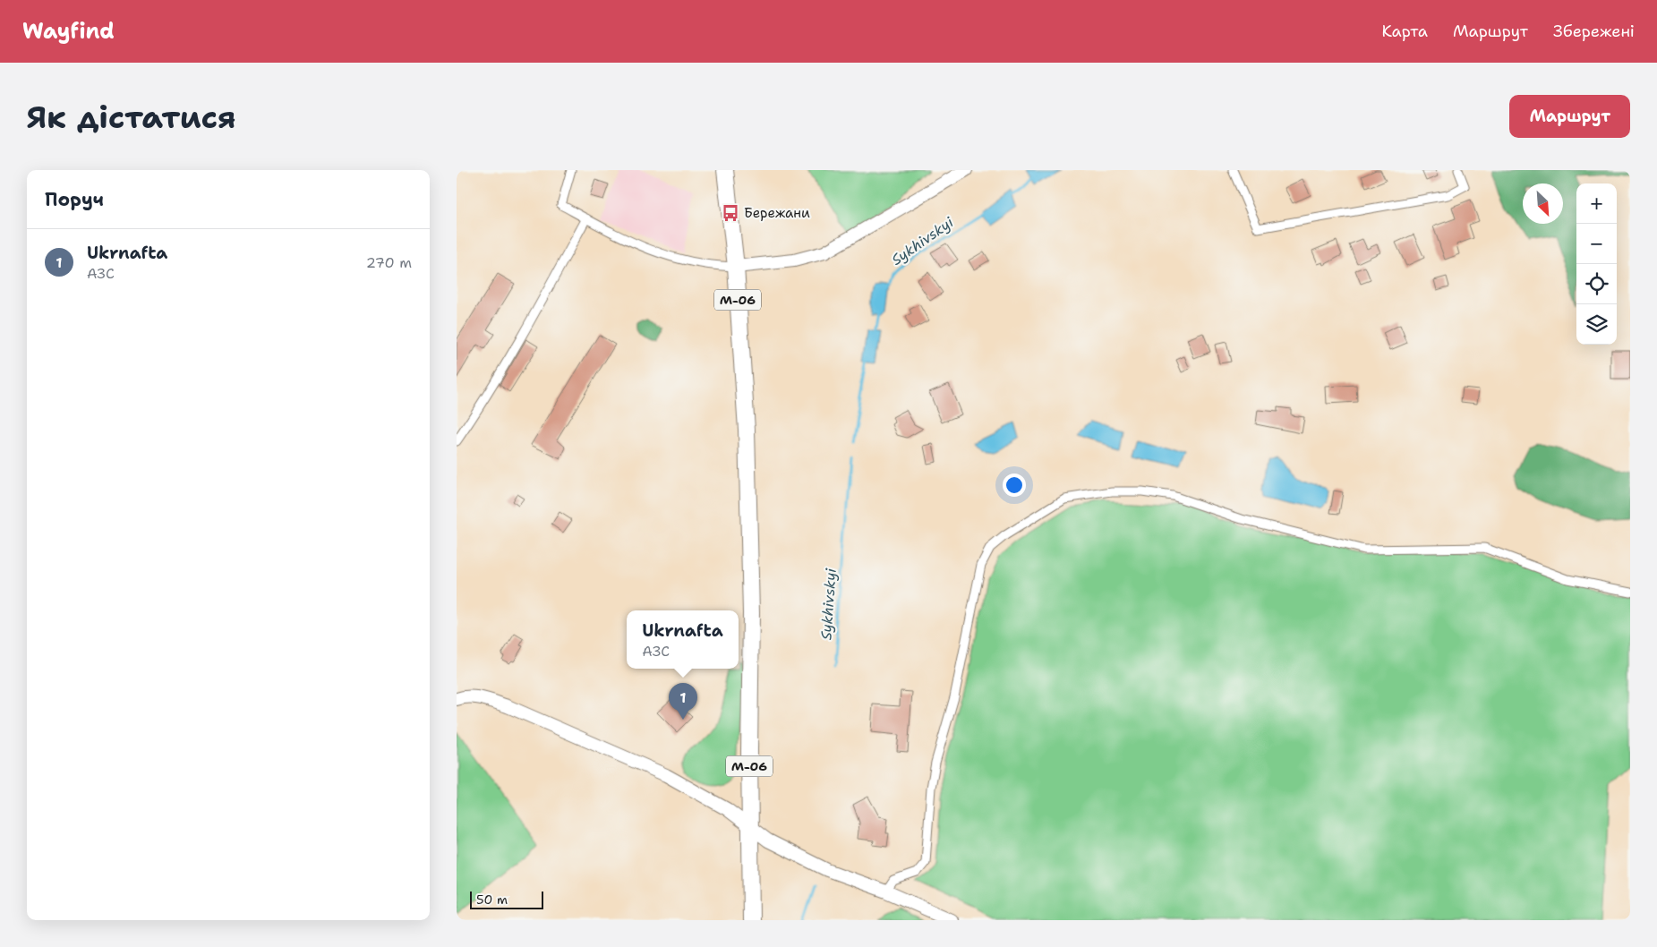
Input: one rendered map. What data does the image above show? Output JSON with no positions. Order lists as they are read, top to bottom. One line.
{"streets":{"highway":["М-06"]},"water":["Sykhivskyi"],"places":{"bus stop":["Бережани"]},"scale_bar":"50 m","north":"bottom right","page":{"header":"Wayfind","nav":["Карта","Маршрут","Збережені"],"buttons":"Маршрут","title":"Як дістатися","heading":"Поруч","map_buttons":["+","−"],"list":[{"mark":"1","name":"Ukrnafta","note":"АЗС","value":"270 m"}],"popup":["Ukrnafta","АЗС"],"pins":"1","scale":"50 m"}}
